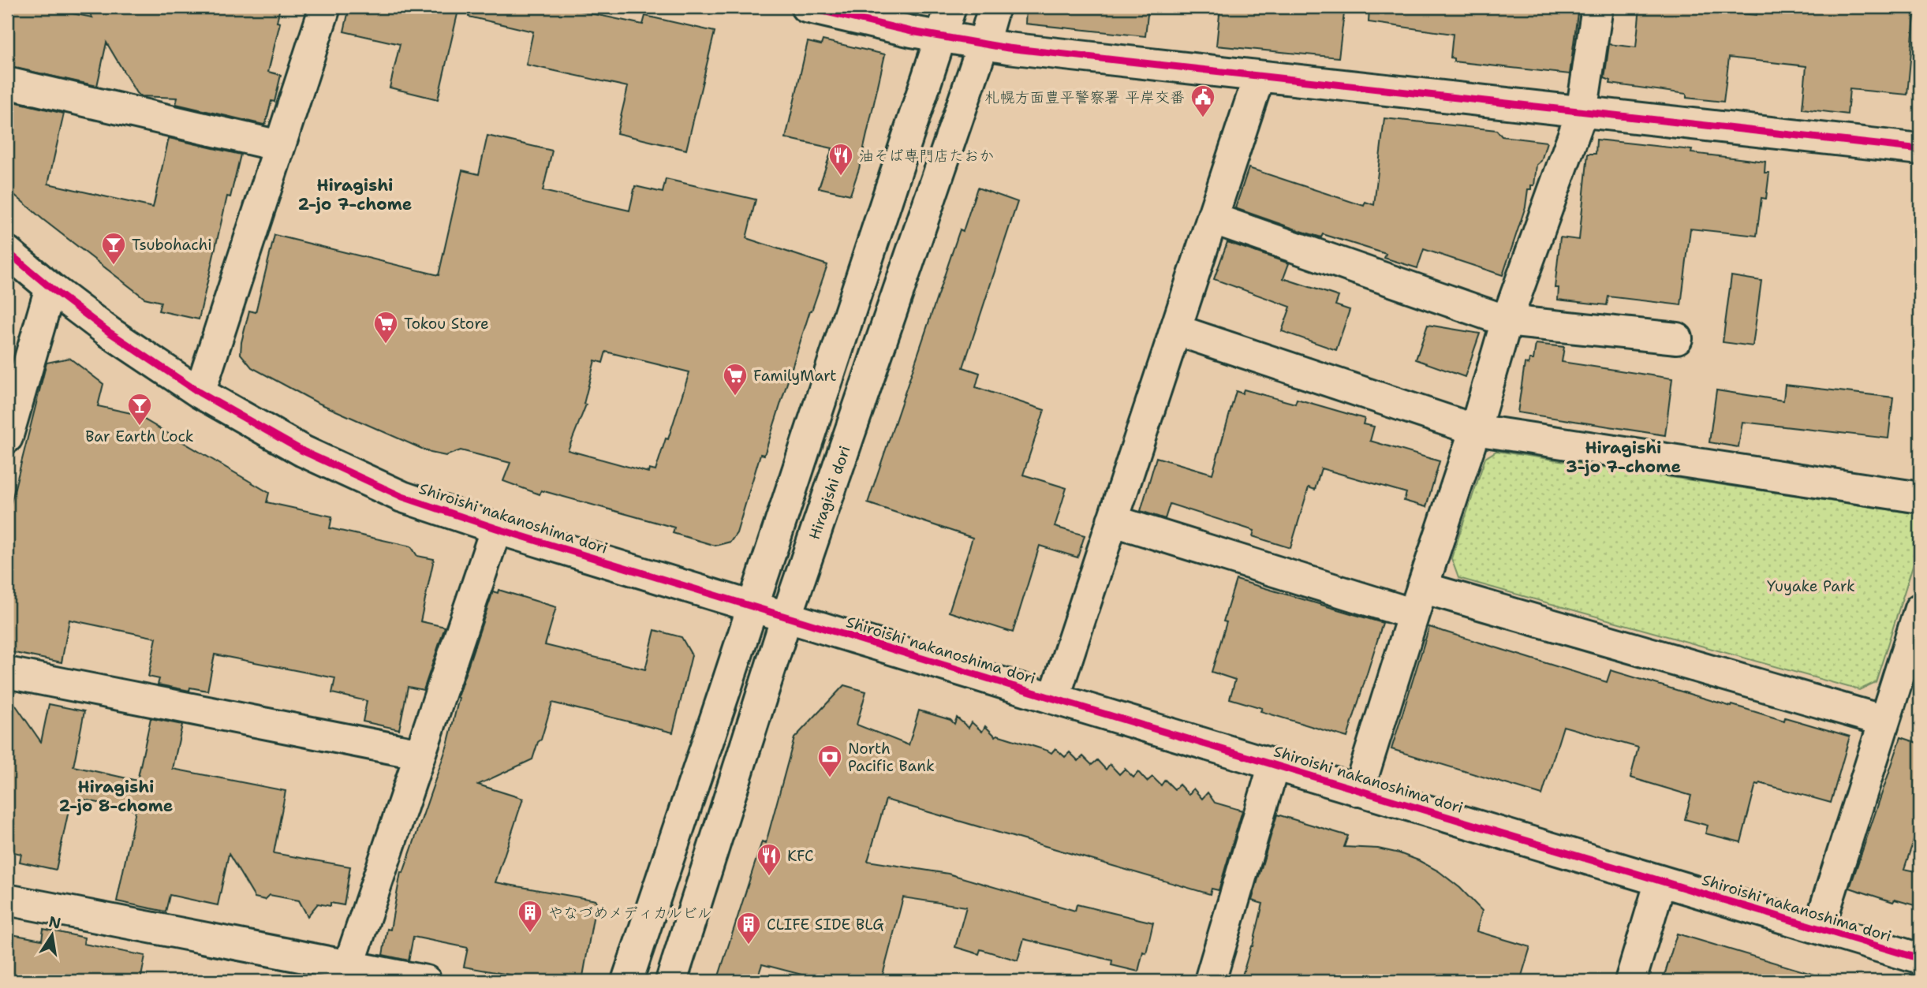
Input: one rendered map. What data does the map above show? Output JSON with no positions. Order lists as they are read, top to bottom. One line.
{"streets":{"main road":["Hiragishi dori","Shiroishi nakanoshima dori"]},"crossings":[["Hiragishi dori","Shiroishi nakanoshima dori"]],"districts":["Hiragishi 2-jo 7-chome","Hiragishi 3-jo 7-chome","Hiragishi 2-jo 8-chome"],"parks":["Yuyake Park"],"places":{"public building":["札幌方面豊平警察署 平岸交番"],"restaurant":["油そば専門店たおか","KFC"],"bar":["Tsubohachi","Bar Earth Lock"],"supermarket":["Tokou Store","FamilyMart"],"bank":["North Pacific Bank"],"building":["やなづめメディカルビル","CLIFE SIDE BLG"]},"north":"top"}
